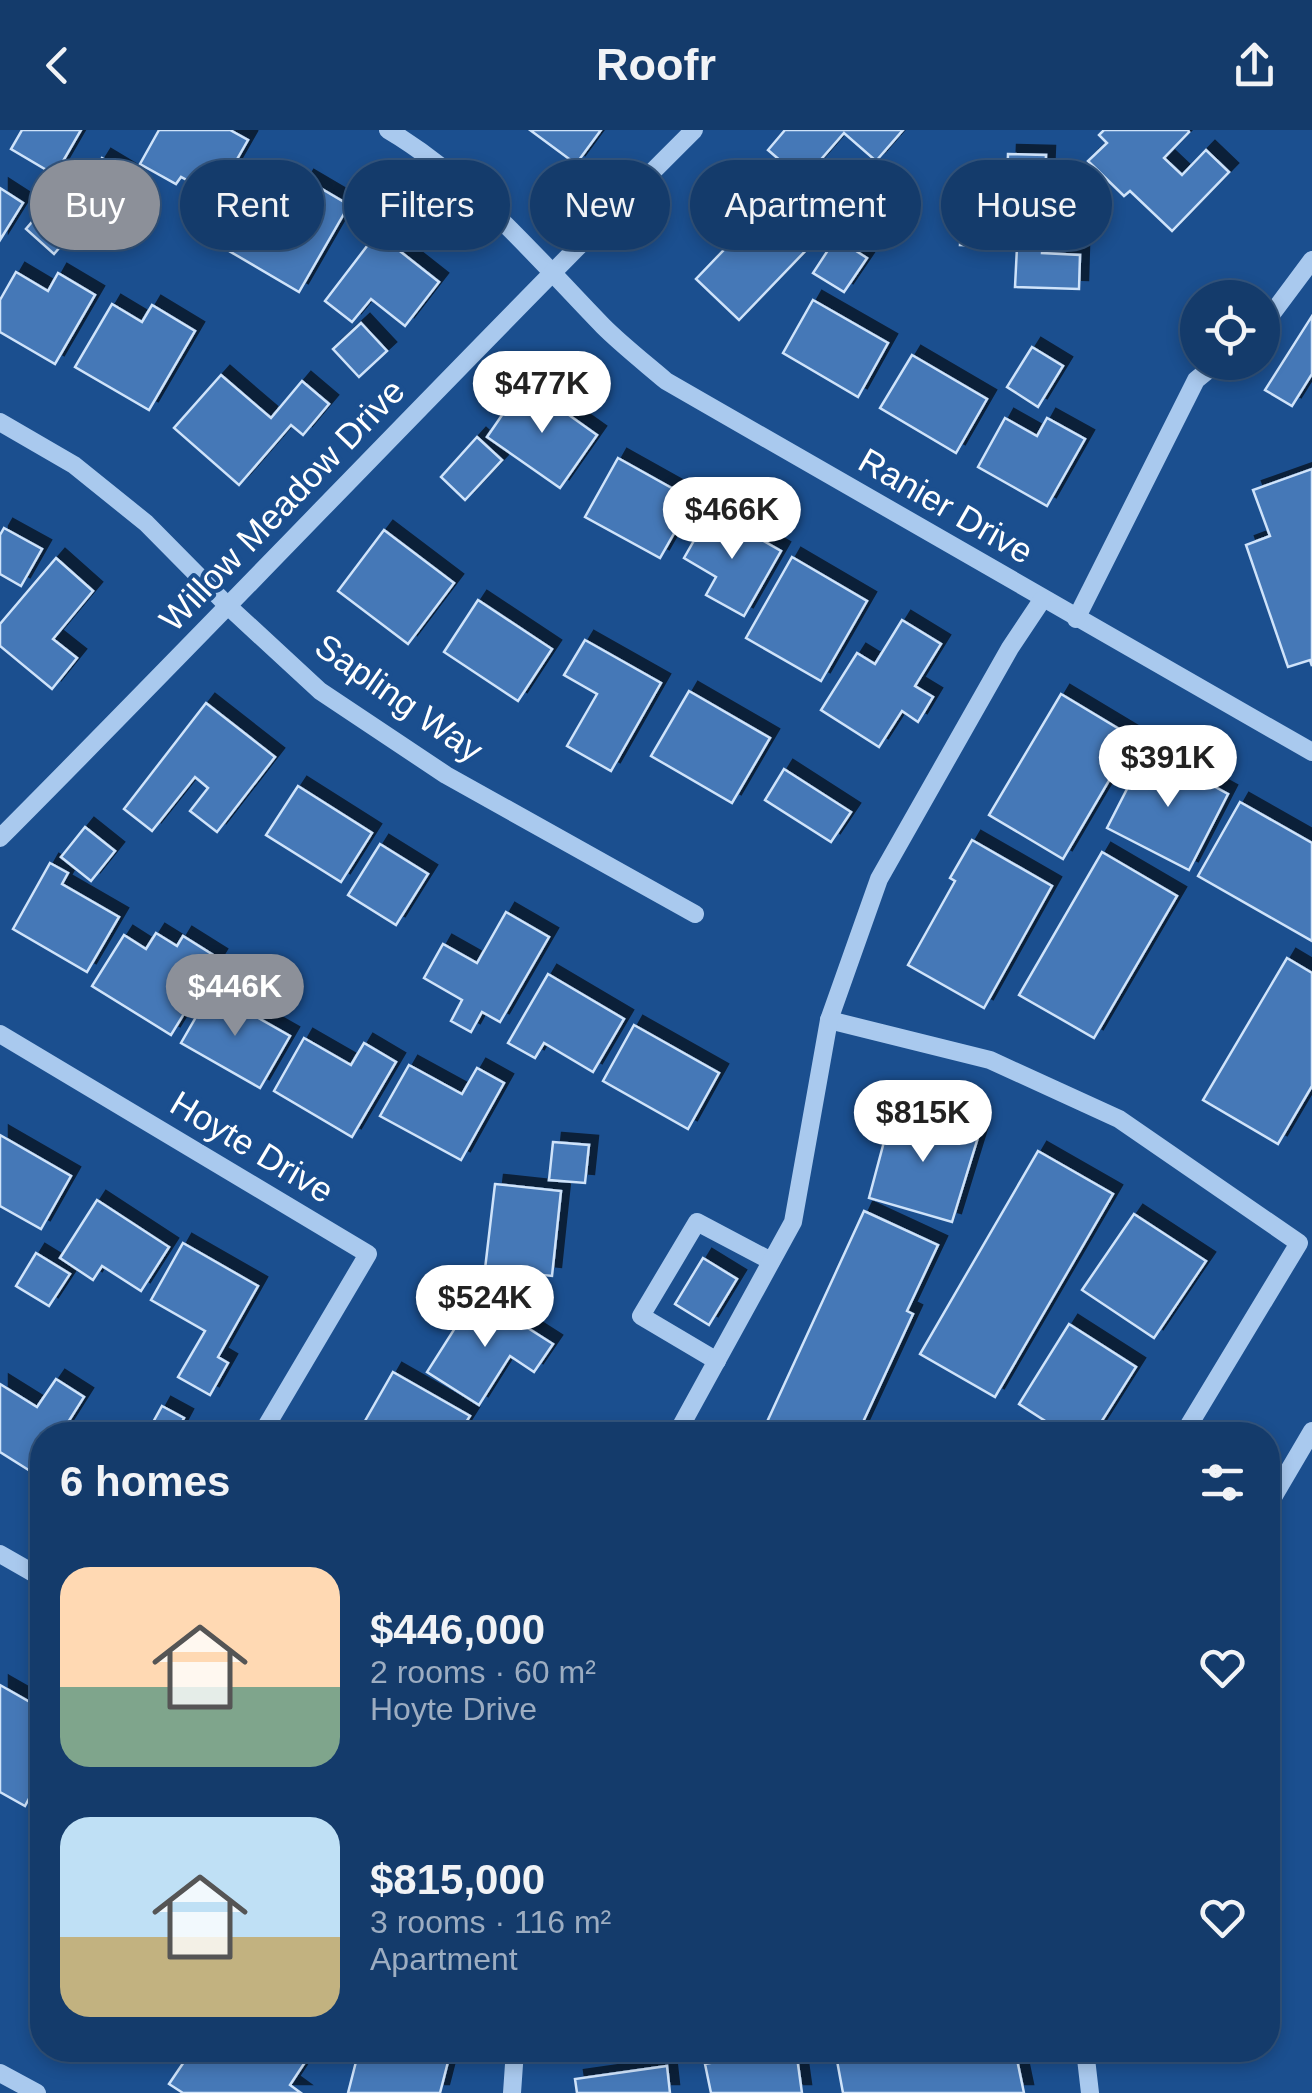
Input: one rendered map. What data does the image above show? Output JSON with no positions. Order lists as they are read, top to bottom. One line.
{"streets":{"street":["Willow Meadow Drive","Ranier Drive","Sapling Way","Hoyte Drive"]},"crossings":[["Willow Meadow Drive","Ranier Drive"],["Willow Meadow Drive","Sapling Way"]],"page":{"header":"Roofr","chip":["Buy","Rent","Filters","New","Apartment","House"],"price":["$477K","$466K","$391K","$446K","$815K","$524K"],"heading":"6 homes","list":[{"name":"$446,000","note":"2 rooms · 60 m² · Hoyte Drive"},{"name":"$815,000","note":"3 rooms · 116 m² · Apartment"}]}}
